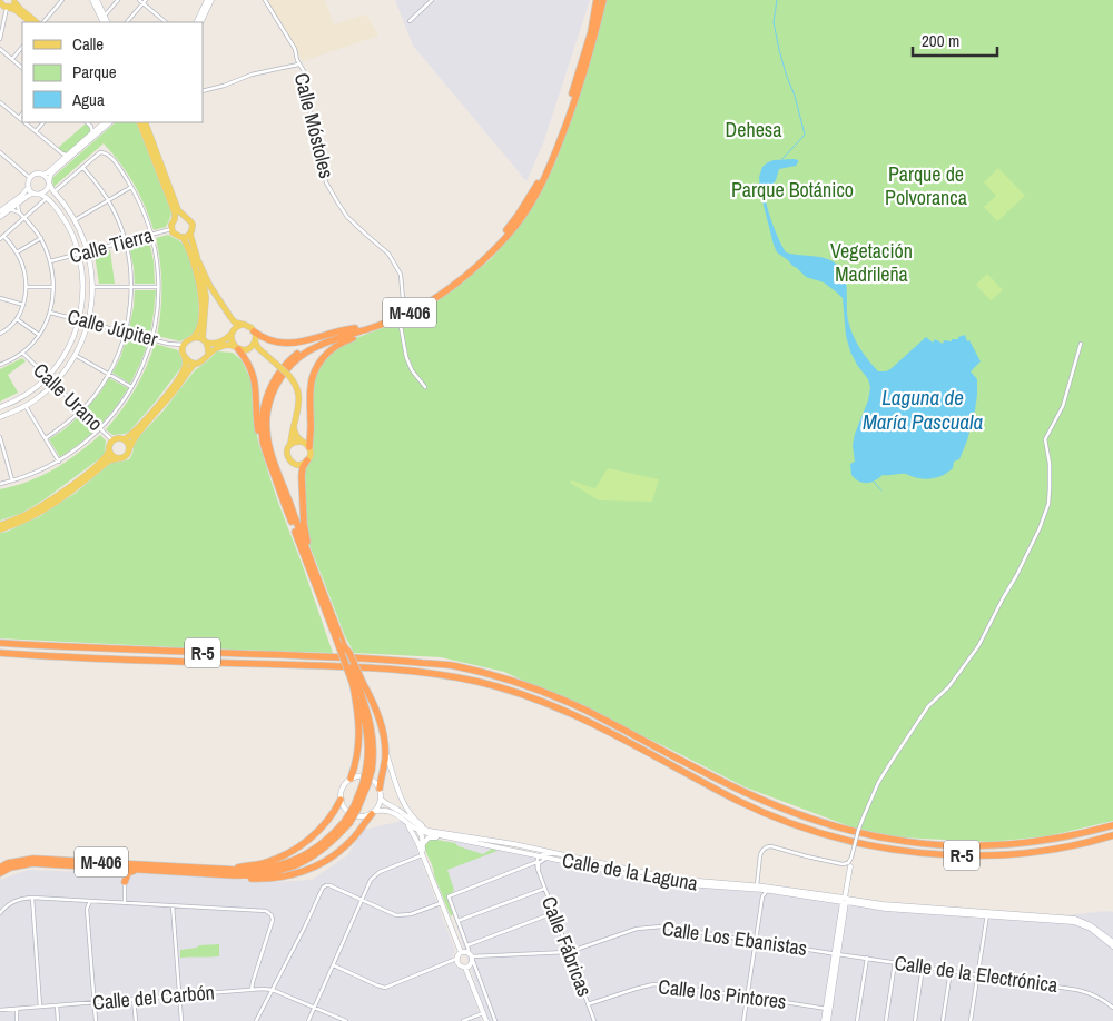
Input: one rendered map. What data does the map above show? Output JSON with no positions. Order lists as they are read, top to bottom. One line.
{"streets":{"highway":["M-406","R-5"],"street":["Calle Móstoles","Calle Tierra","Calle Júpiter","Calle Urano","Calle de la Laguna","Calle Los Ebanistas","Calle Fábricas","Calle de la Electrónica","Calle los Pintores","Calle del Carbón"]},"crossings":[["Calle de la Laguna","Calle Fábricas"],["Calle Los Ebanistas","Calle Fábricas"],["Calle Los Ebanistas","Calle de la Electrónica"],["Calle Fábricas","Calle los Pintores"]],"water":["Laguna de María Pascuala"],"parks":["Dehesa","Parque de Polvoranca","Parque Botánico","Vegetación Madrileña"],"legend":["Calle","Parque","Agua"],"scale_bar":"200 m"}
